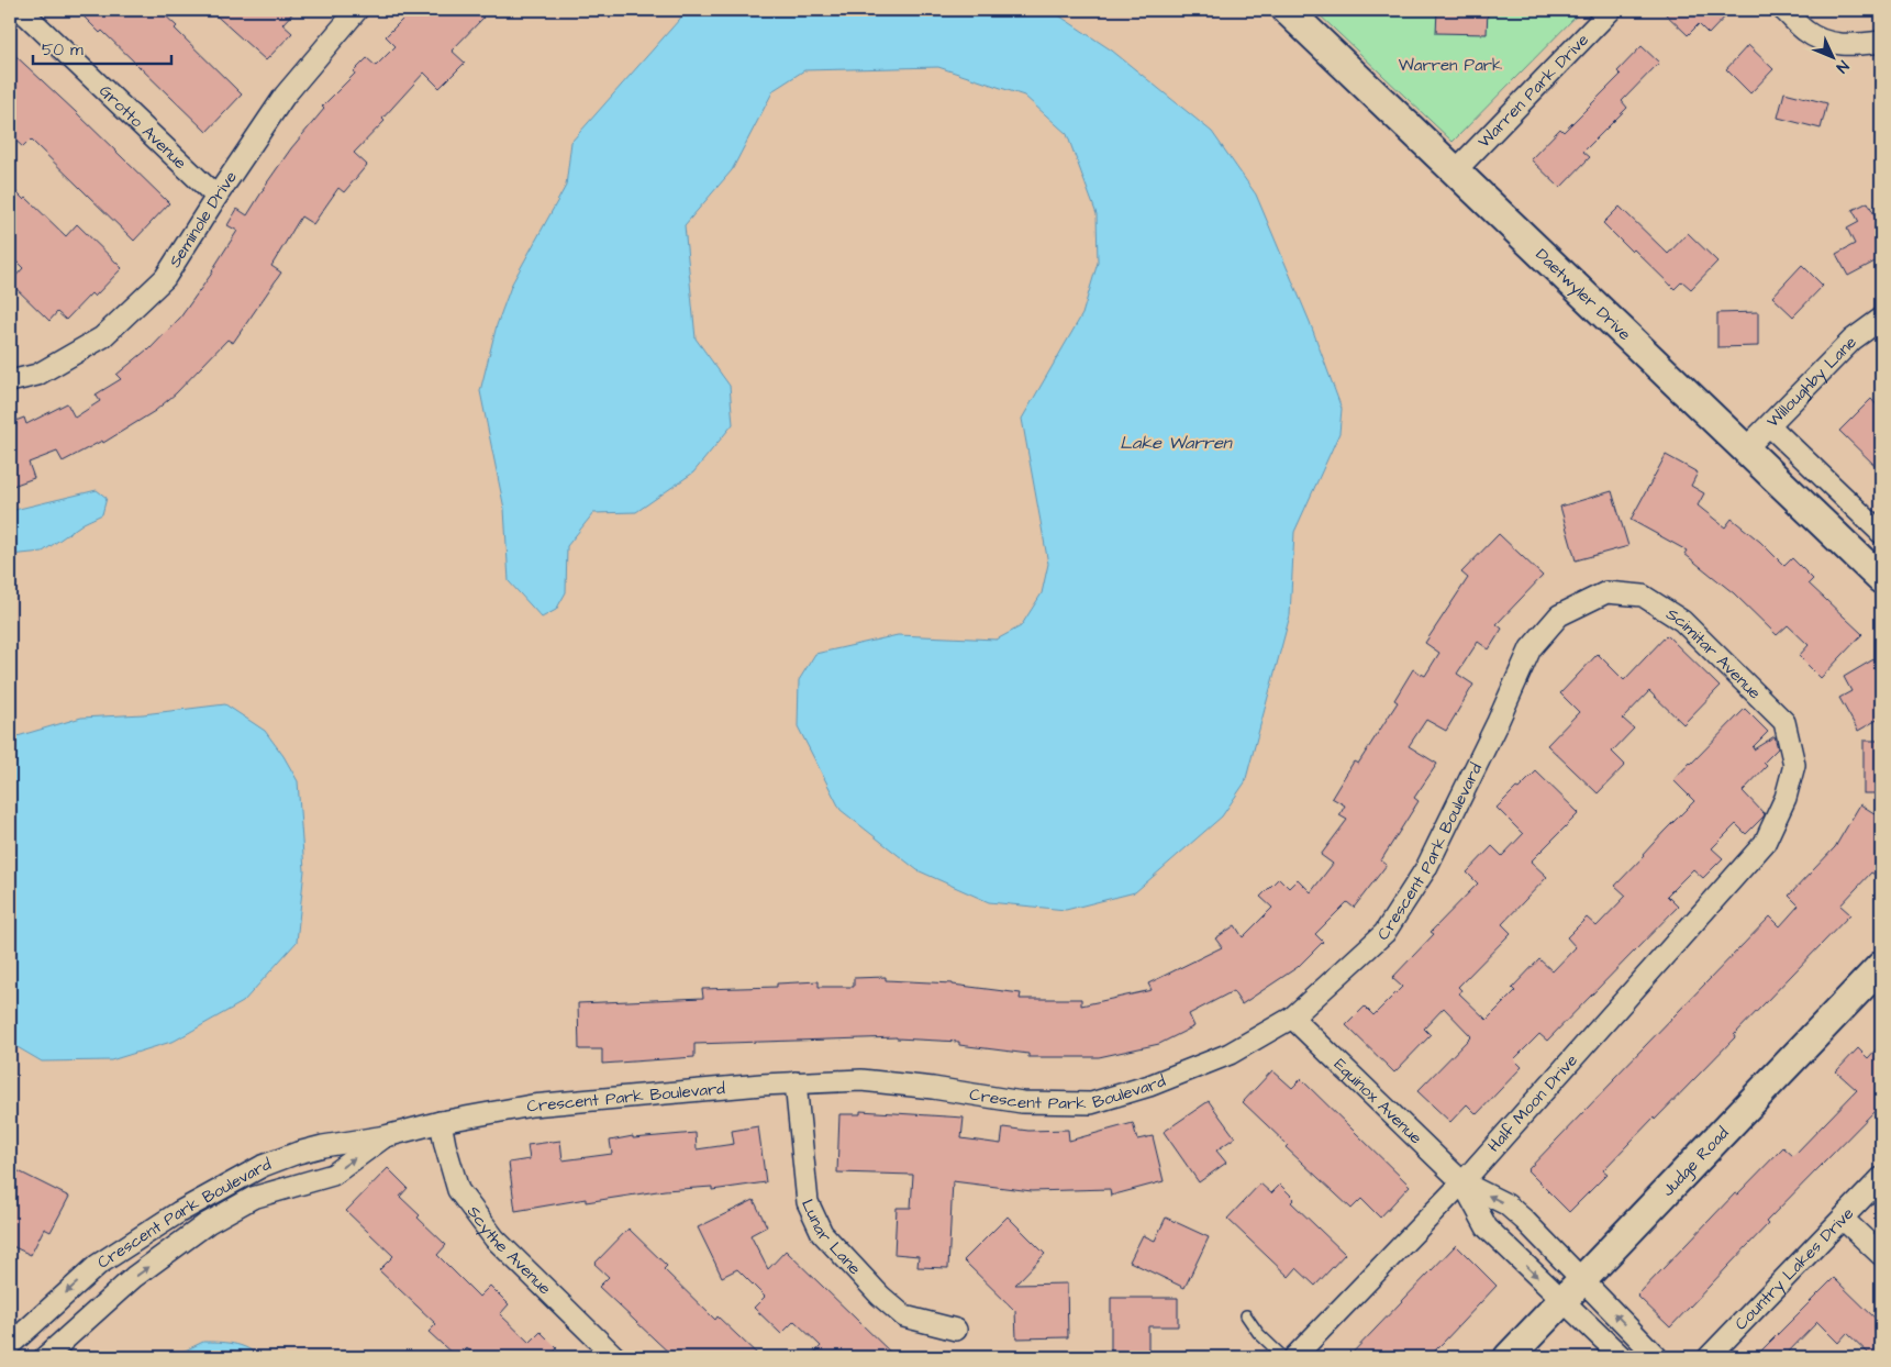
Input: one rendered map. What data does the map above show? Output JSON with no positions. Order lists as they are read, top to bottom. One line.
{"streets":{"street":["Warren Park Drive","Grotto Avenue","Seminole Drive","Daetwyler Drive","Willoughby Lane","Scimitar Avenue","Crescent Park Boulevard","Equinox Avenue","Half Moon Drive","Judge Road","Lunar Lane","Scythe Avenue","Country Lakes Drive"]},"crossings":[["Warren Park Drive","Daetwyler Drive"],["Grotto Avenue","Seminole Drive"],["Daetwyler Drive","Willoughby Lane"],["Scimitar Avenue","Crescent Park Boulevard"],["Scimitar Avenue","Half Moon Drive"],["Crescent Park Boulevard","Equinox Avenue"],["Crescent Park Boulevard","Lunar Lane"],["Crescent Park Boulevard","Scythe Avenue"],["Equinox Avenue","Half Moon Drive"],["Equinox Avenue","Judge Road"]],"water":["Lake Warren"],"parks":["Warren Park"],"scale_bar":"50 m","north":"bottom right"}
